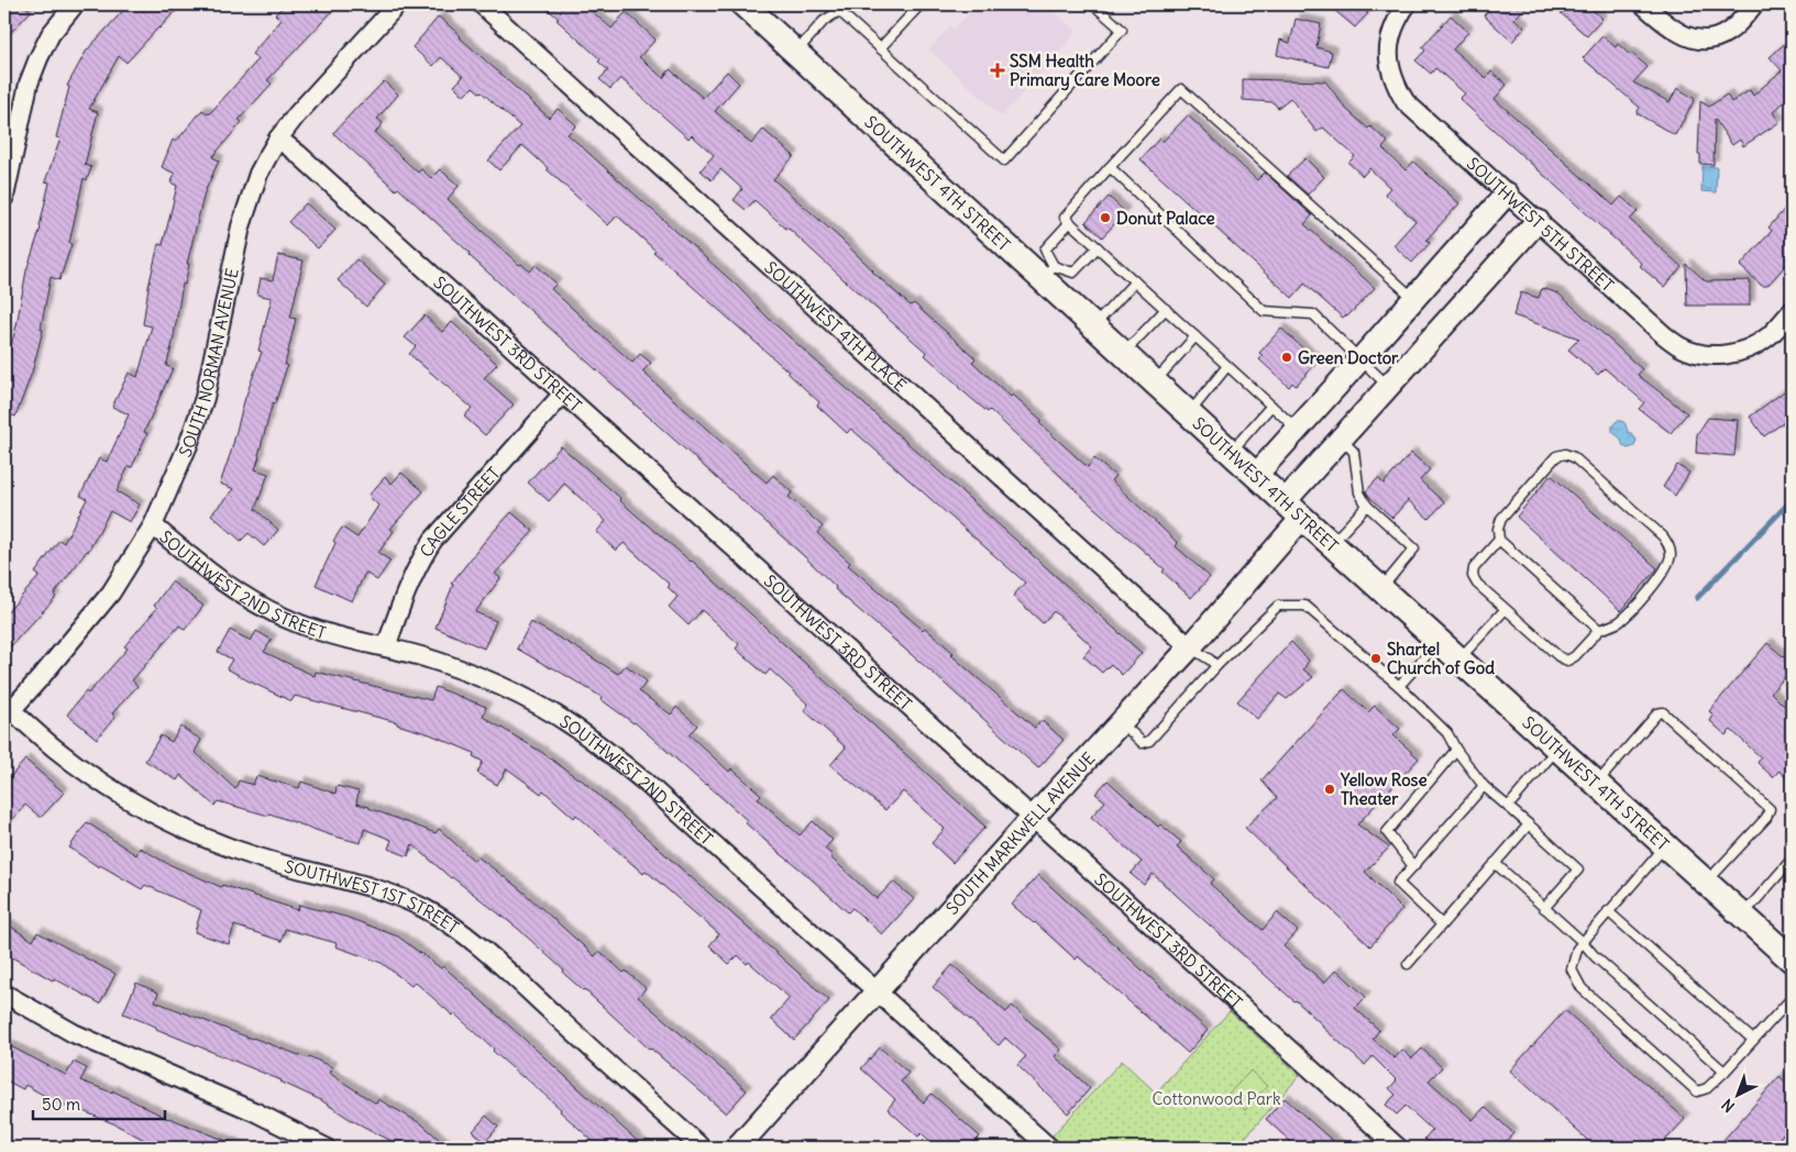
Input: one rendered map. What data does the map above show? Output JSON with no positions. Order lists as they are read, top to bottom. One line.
{"streets":{"main road":["SOUTHWEST 4TH STREET"],"street":["SOUTHWEST 5TH STREET","SOUTHWEST 4TH PLACE","SOUTHWEST 3RD STREET","SOUTH NORMAN AVENUE","CAGLE STREET","SOUTHWEST 2ND STREET","SOUTH MARKWELL AVENUE","SOUTHWEST 1ST STREET"]},"crossings":[["SOUTHWEST 4TH STREET","SOUTH MARKWELL AVENUE"],["SOUTHWEST 4TH PLACE","SOUTH MARKWELL AVENUE"],["SOUTHWEST 3RD STREET","SOUTH NORMAN AVENUE"],["SOUTHWEST 3RD STREET","CAGLE STREET"],["SOUTHWEST 3RD STREET","SOUTH MARKWELL AVENUE"],["SOUTH NORMAN AVENUE","SOUTHWEST 2ND STREET"],["SOUTH NORMAN AVENUE","SOUTHWEST 1ST STREET"],["CAGLE STREET","SOUTHWEST 2ND STREET"],["SOUTHWEST 2ND STREET","SOUTH MARKWELL AVENUE"]],"parks":["Cottonwood Park"],"places":{"health":["SSM Health Primary Care Moore"],"other":["Donut Palace","Green Doctor","Shartel Church of God","Yellow Rose Theater"]},"scale_bar":"50 m","north":"bottom left"}
